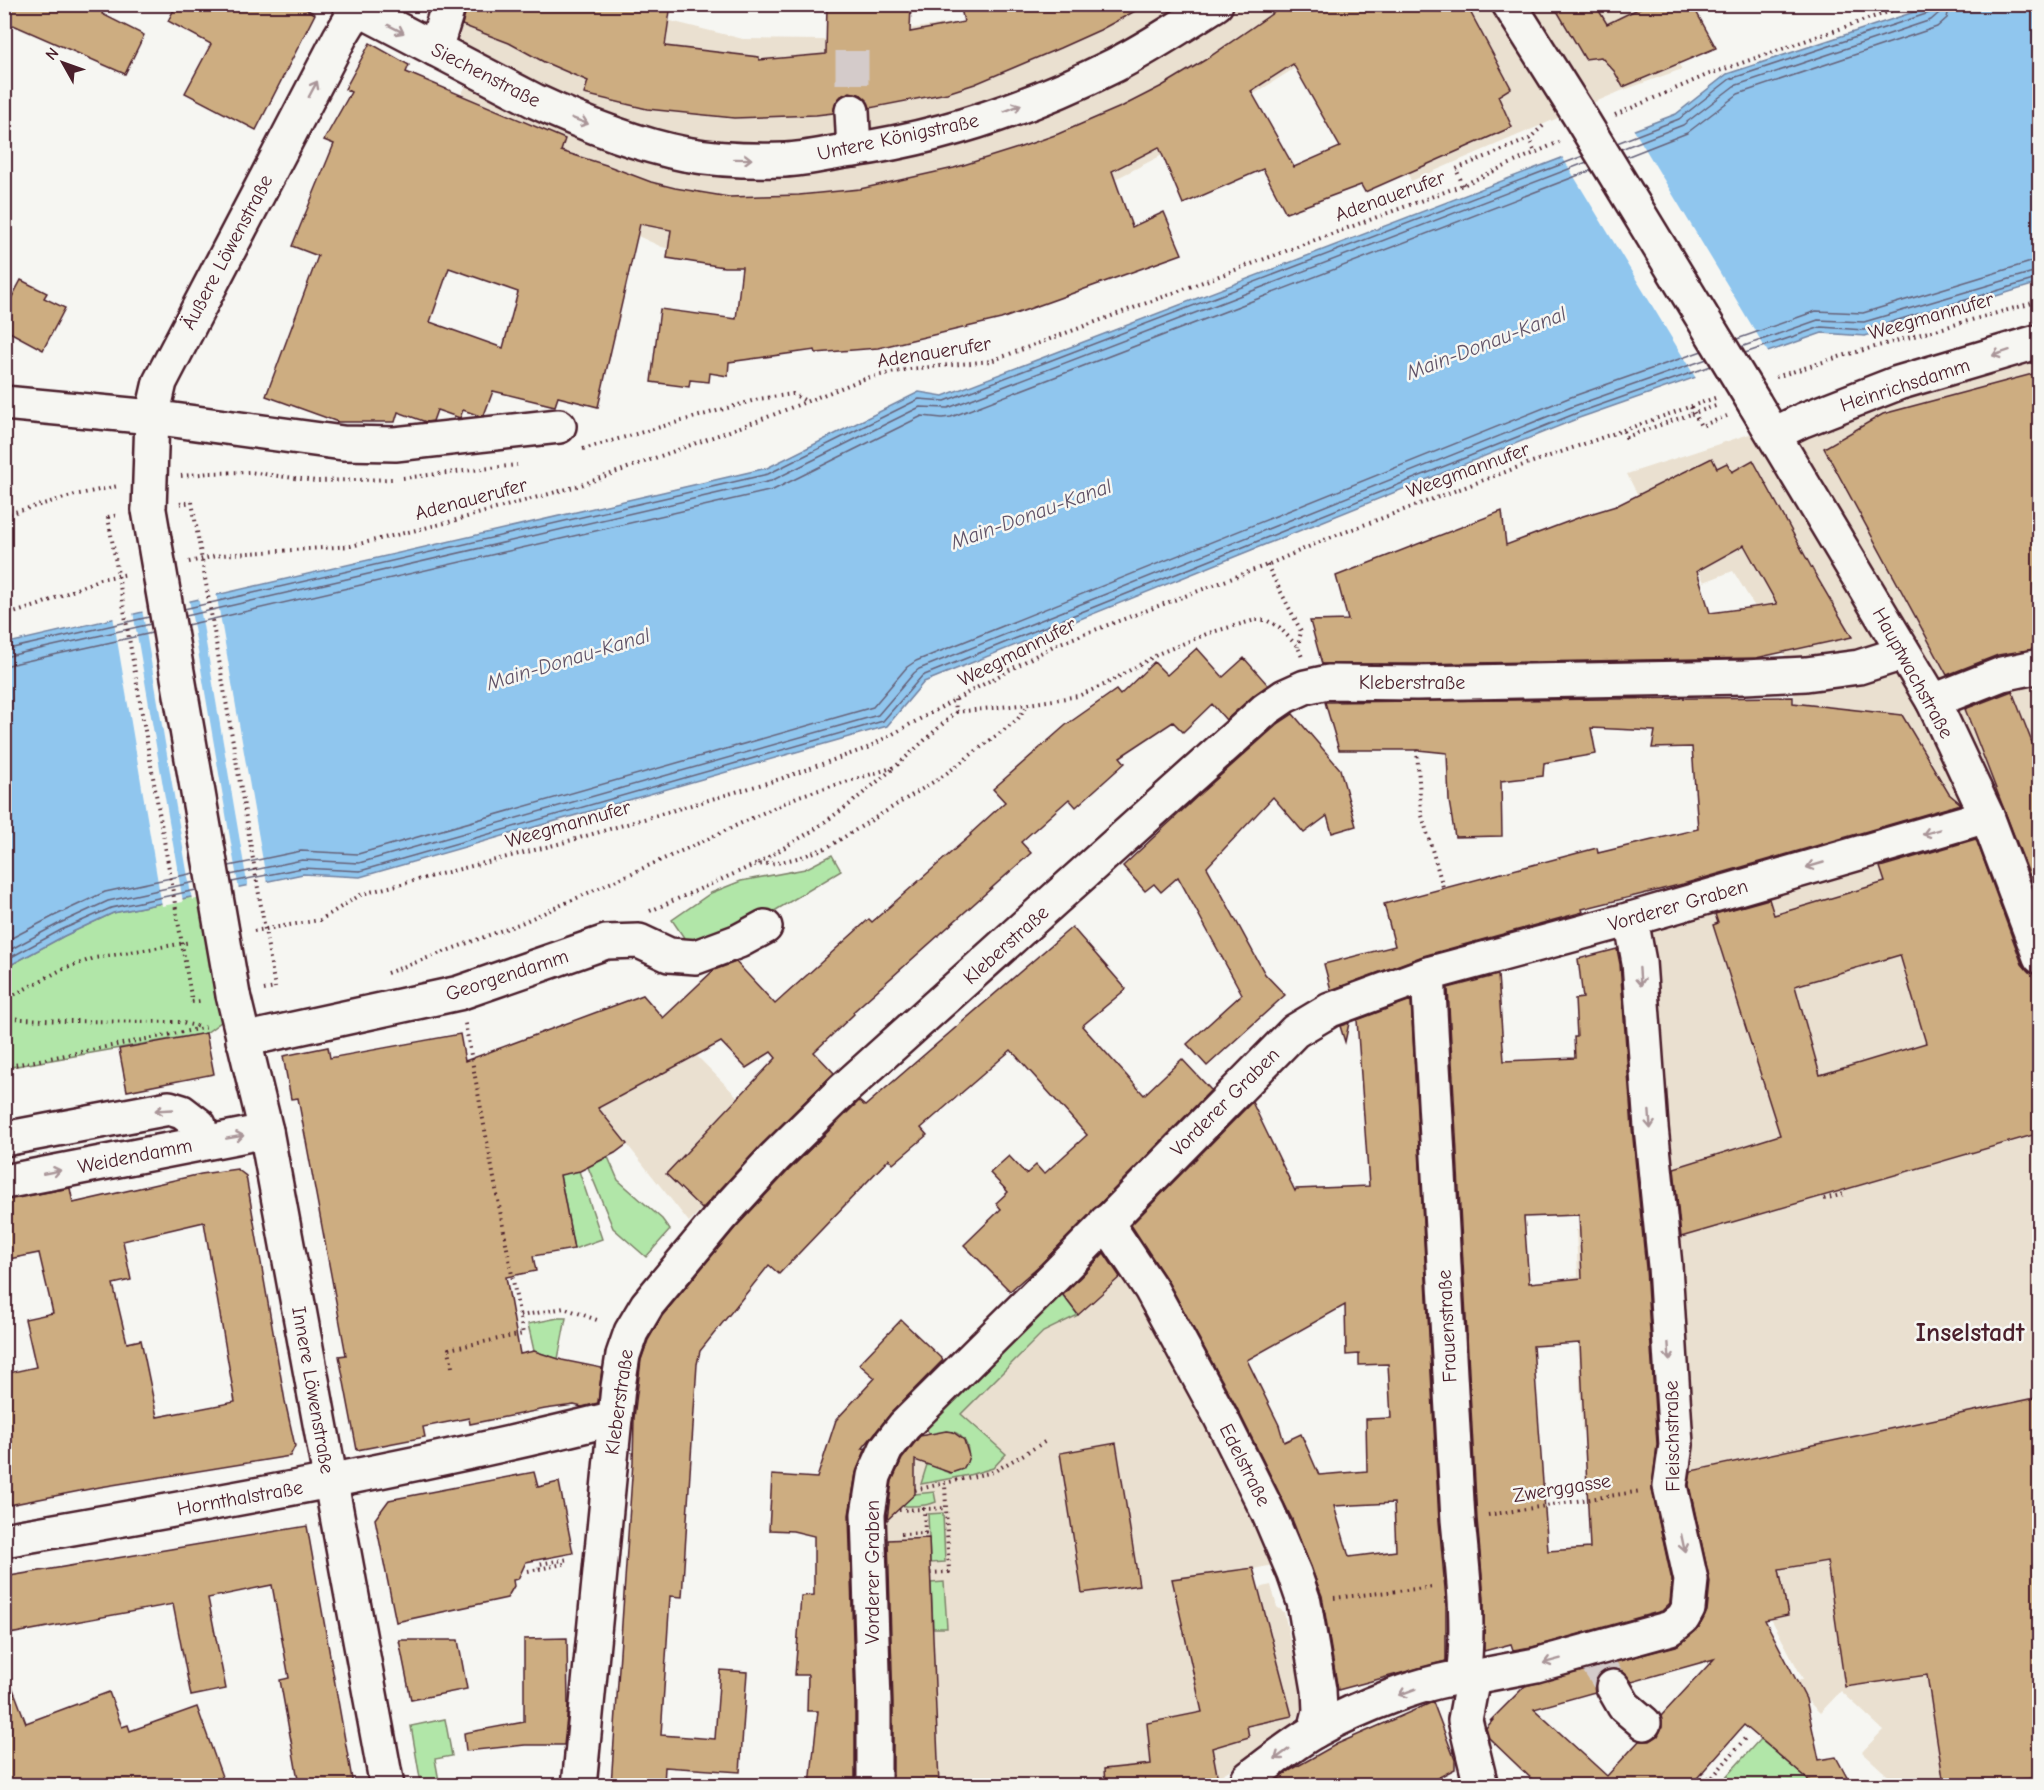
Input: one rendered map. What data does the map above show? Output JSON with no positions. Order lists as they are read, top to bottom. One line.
{"streets":{"street":["Siechenstraße","Untere Königstraße","Äußere Löwenstraße","Heinrichsdamm","Hauptwachstraße","Kleberstraße","Vorderer Graben","Georgendamm","Weidendamm","Frauenstraße","Innere Löwenstraße","Fleischstraße","Edelstraße","Hornthalstraße"],"path":["Adenauerufer","Weegmannufer","Zwerggasse"]},"crossings":[["Siechenstraße","Untere Königstraße"],["Siechenstraße","Äußere Löwenstraße"],["Adenauerufer","Hauptwachstraße"],["Äußere Löwenstraße","Georgendamm"],["Äußere Löwenstraße","Innere Löwenstraße"],["Heinrichsdamm","Hauptwachstraße"],["Hauptwachstraße","Kleberstraße"],["Hauptwachstraße","Vorderer Graben"],["Kleberstraße","Hornthalstraße"],["Vorderer Graben","Frauenstraße"],["Vorderer Graben","Fleischstraße"],["Vorderer Graben","Edelstraße"],["Georgendamm","Innere Löwenstraße"],["Weidendamm","Innere Löwenstraße"],["Frauenstraße","Fleischstraße"],["Frauenstraße","Zwerggasse"],["Innere Löwenstraße","Hornthalstraße"],["Fleischstraße","Edelstraße"],["Fleischstraße","Zwerggasse"]],"one_way":["Siechenstraße","Untere Königstraße","Äußere Löwenstraße","Heinrichsdamm","Weidendamm"],"districts":["Inselstadt"],"water":["Main-Donau-Kanal"],"north":"top left"}
